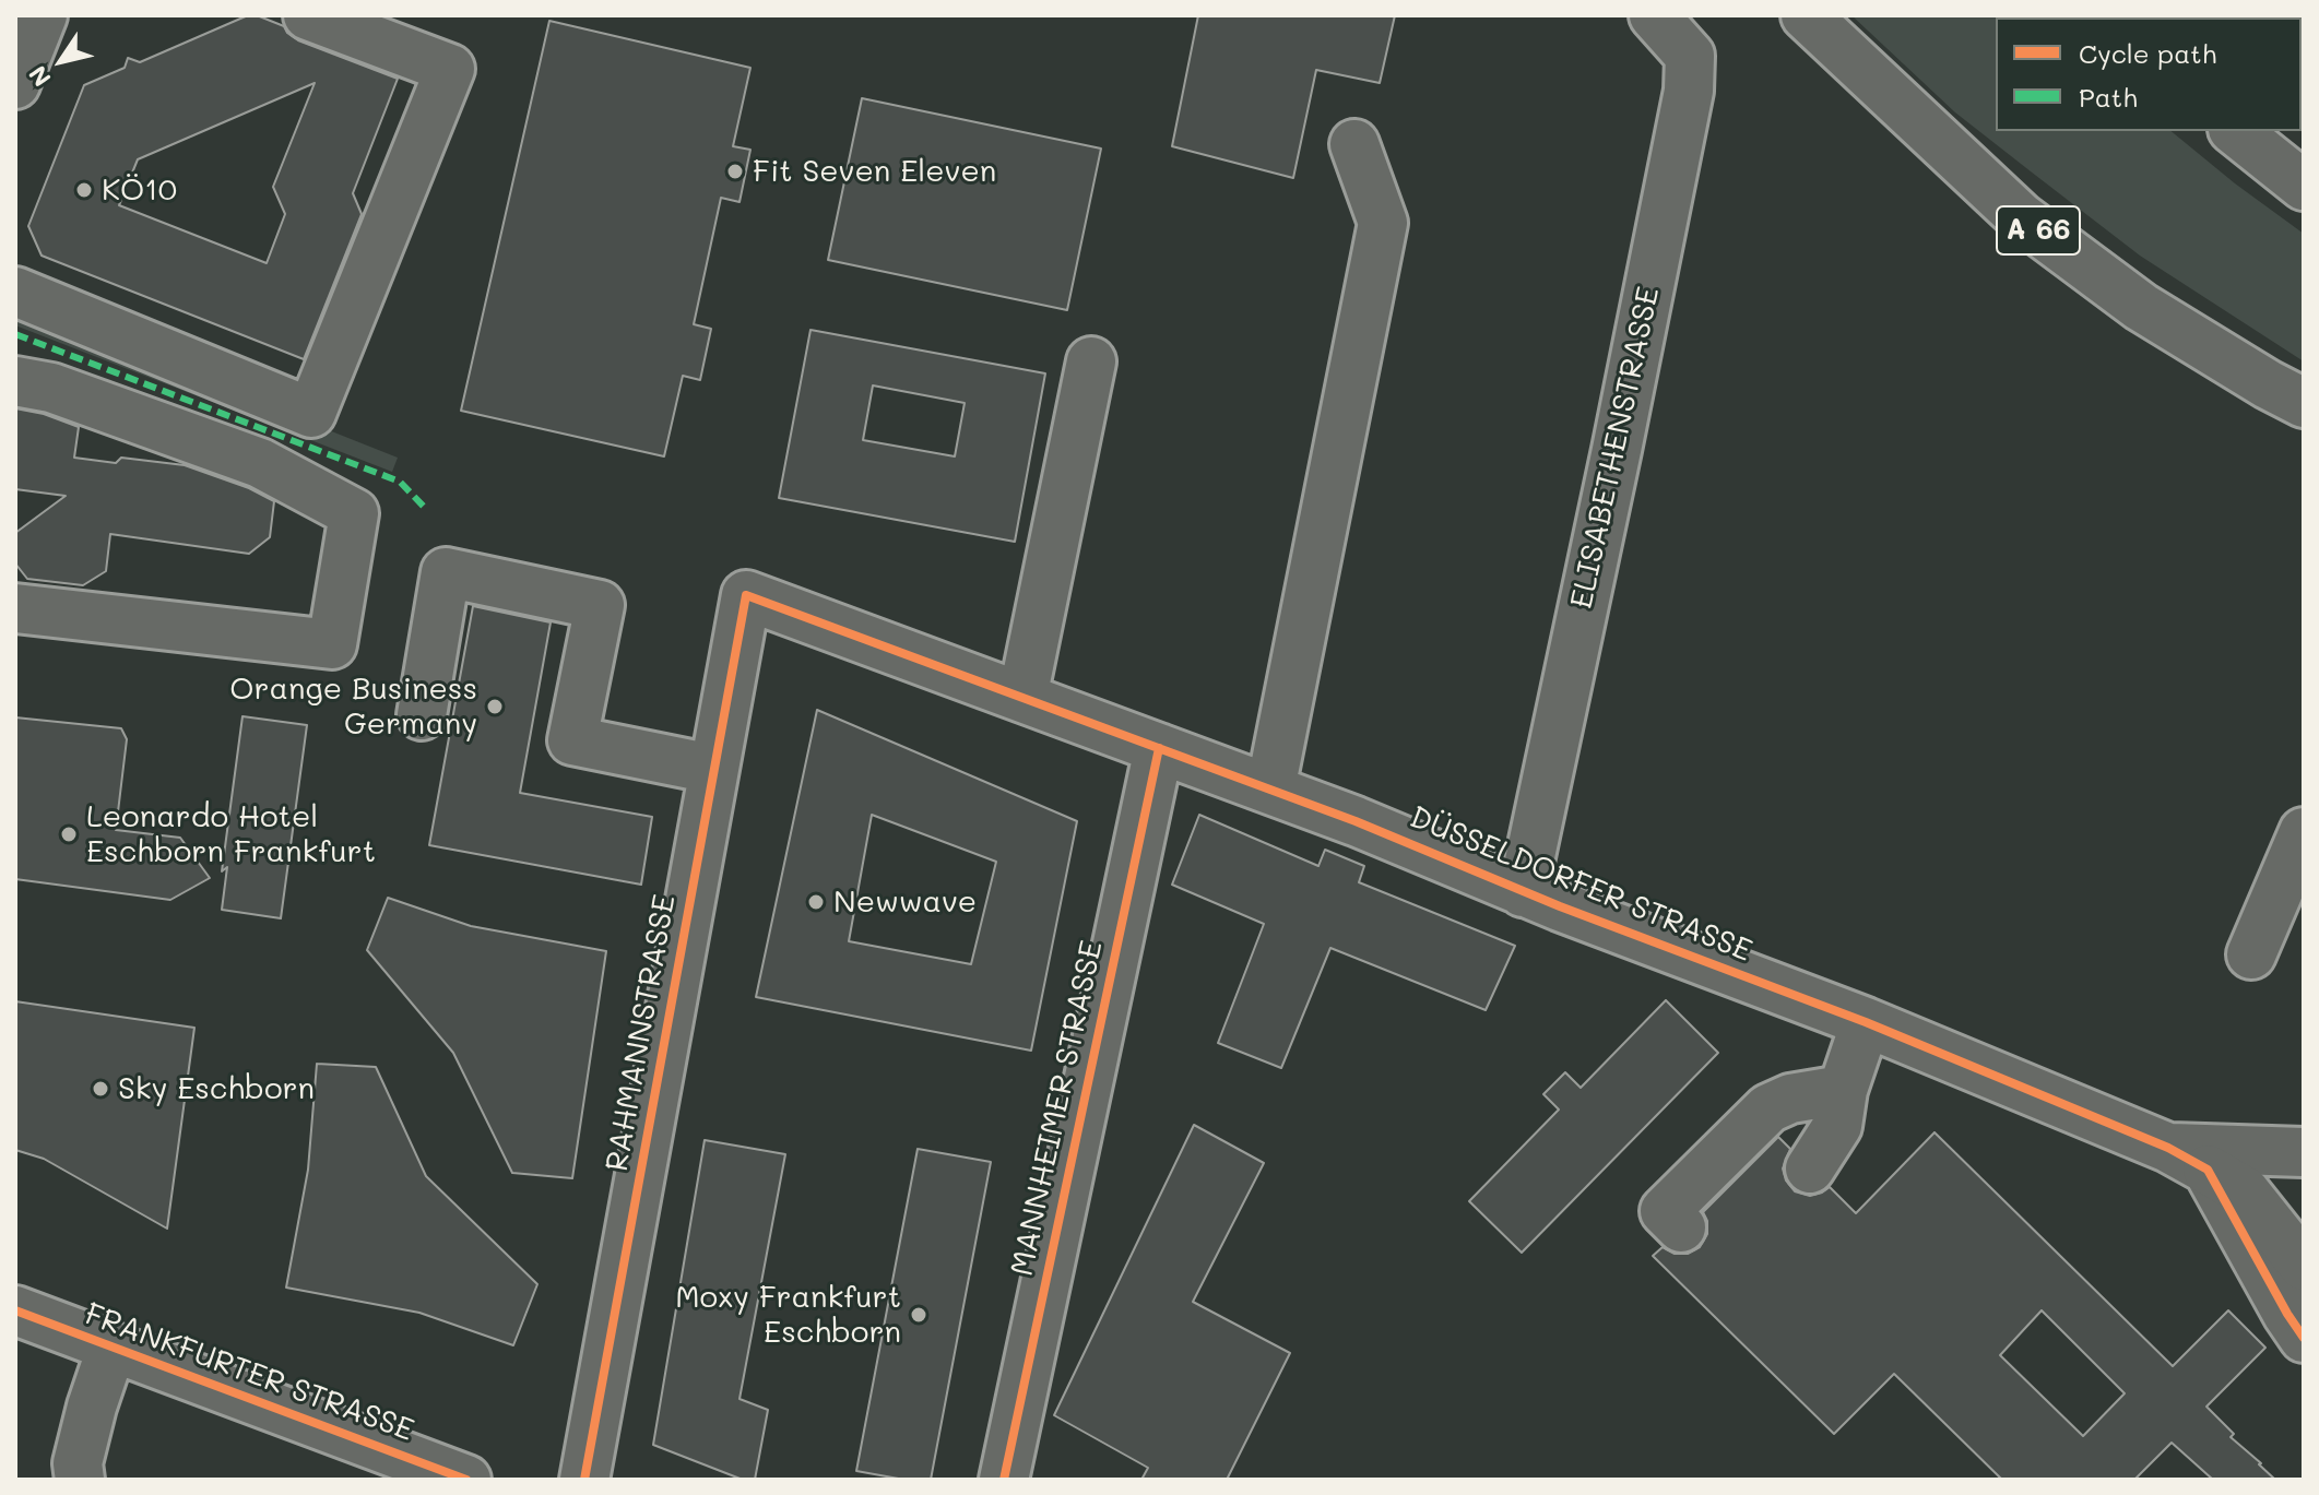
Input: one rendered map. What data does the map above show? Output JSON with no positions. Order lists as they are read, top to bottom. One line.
{"streets":{"main road":["A 66","ELISABETHENSTRASSE","DÜSSELDORFER STRASSE","RAHMANNSTRASSE","MANNHEIMER STRASSE","FRANKFURTER STRASSE"]},"crossings":[["ELISABETHENSTRASSE","DÜSSELDORFER STRASSE"],["DÜSSELDORFER STRASSE","RAHMANNSTRASSE"],["DÜSSELDORFER STRASSE","MANNHEIMER STRASSE"]],"places":["Fit Seven Eleven","KÖ10","Orange Business Germany","Leonardo Hotel Eschborn Frankfurt","Newwave","Sky Eschborn","Moxy Frankfurt Eschborn"],"legend":["Cycle path","Path"],"north":"bottom left"}
